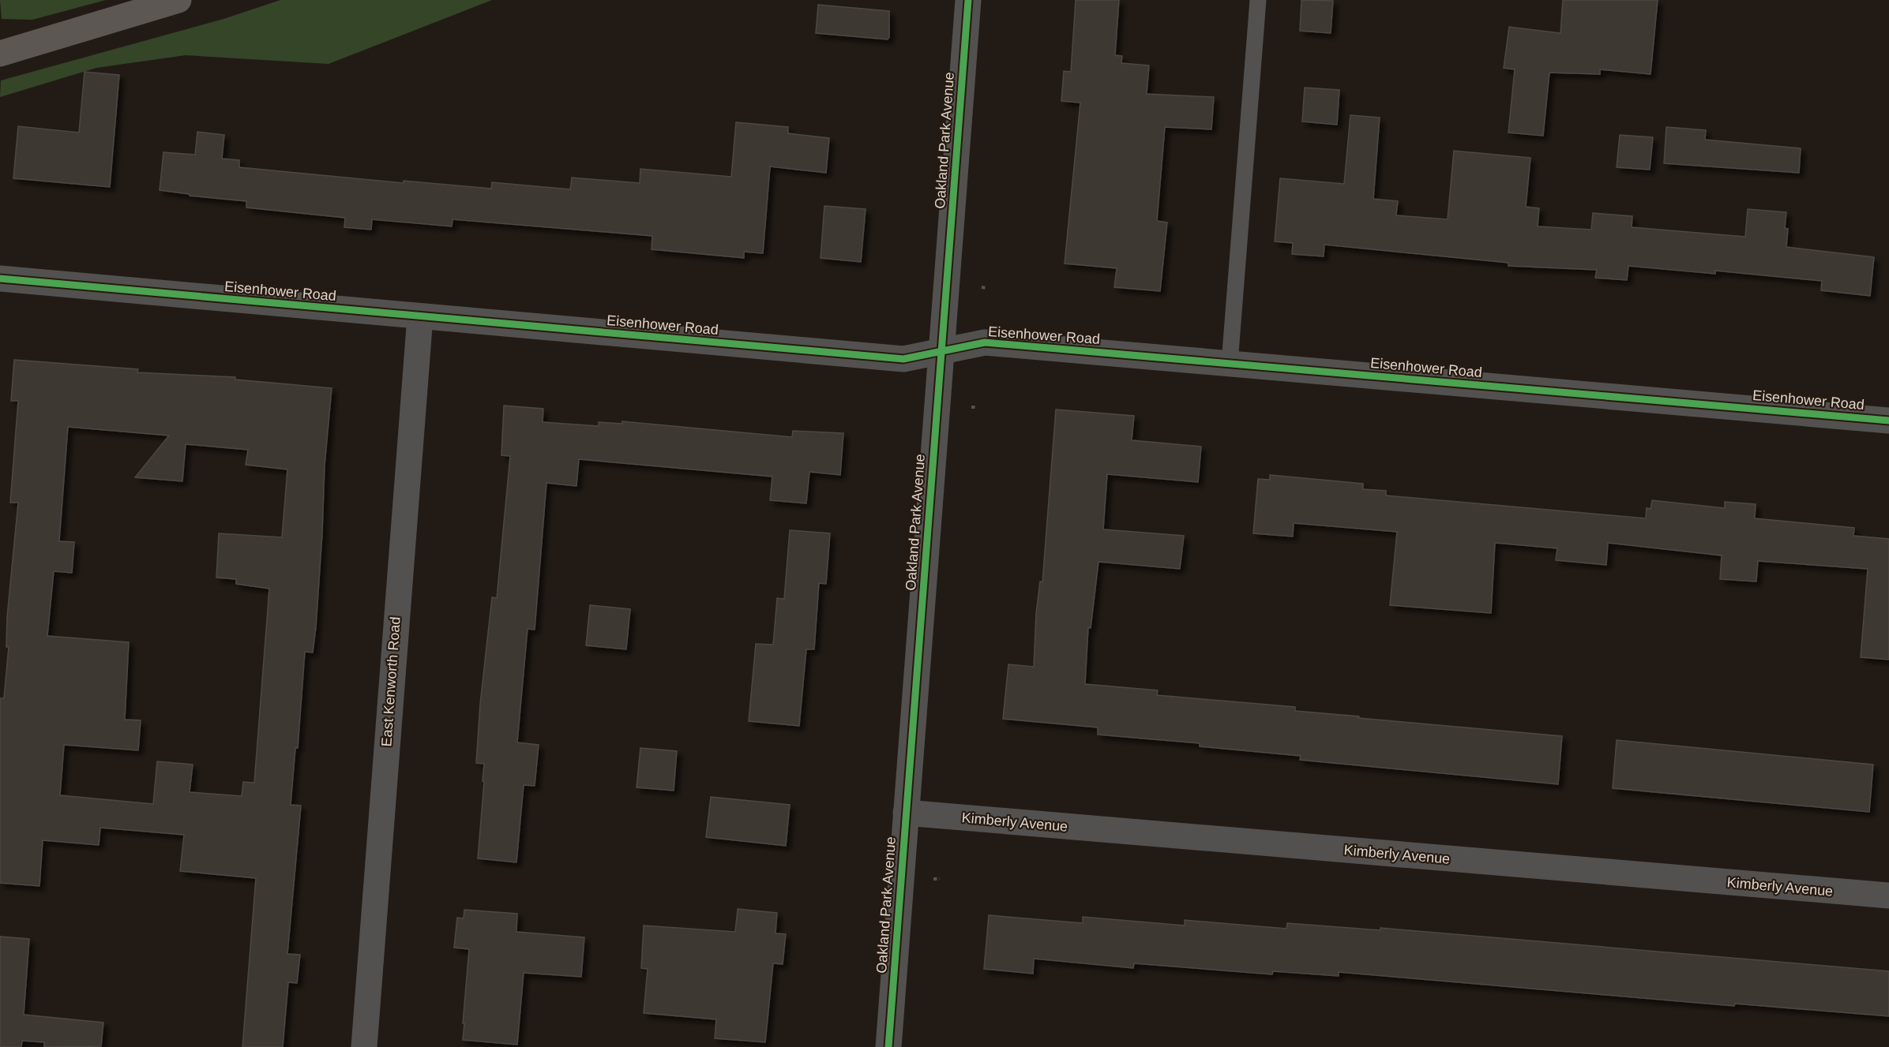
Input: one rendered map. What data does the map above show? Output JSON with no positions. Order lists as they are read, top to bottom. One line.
{"streets":{"street":["Oakland Park Avenue","Eisenhower Road","East Kenworth Road","Kimberly Avenue"]},"crossings":[["Oakland Park Avenue","Eisenhower Road"],["Oakland Park Avenue","Kimberly Avenue"],["Eisenhower Road","East Kenworth Road"]]}
